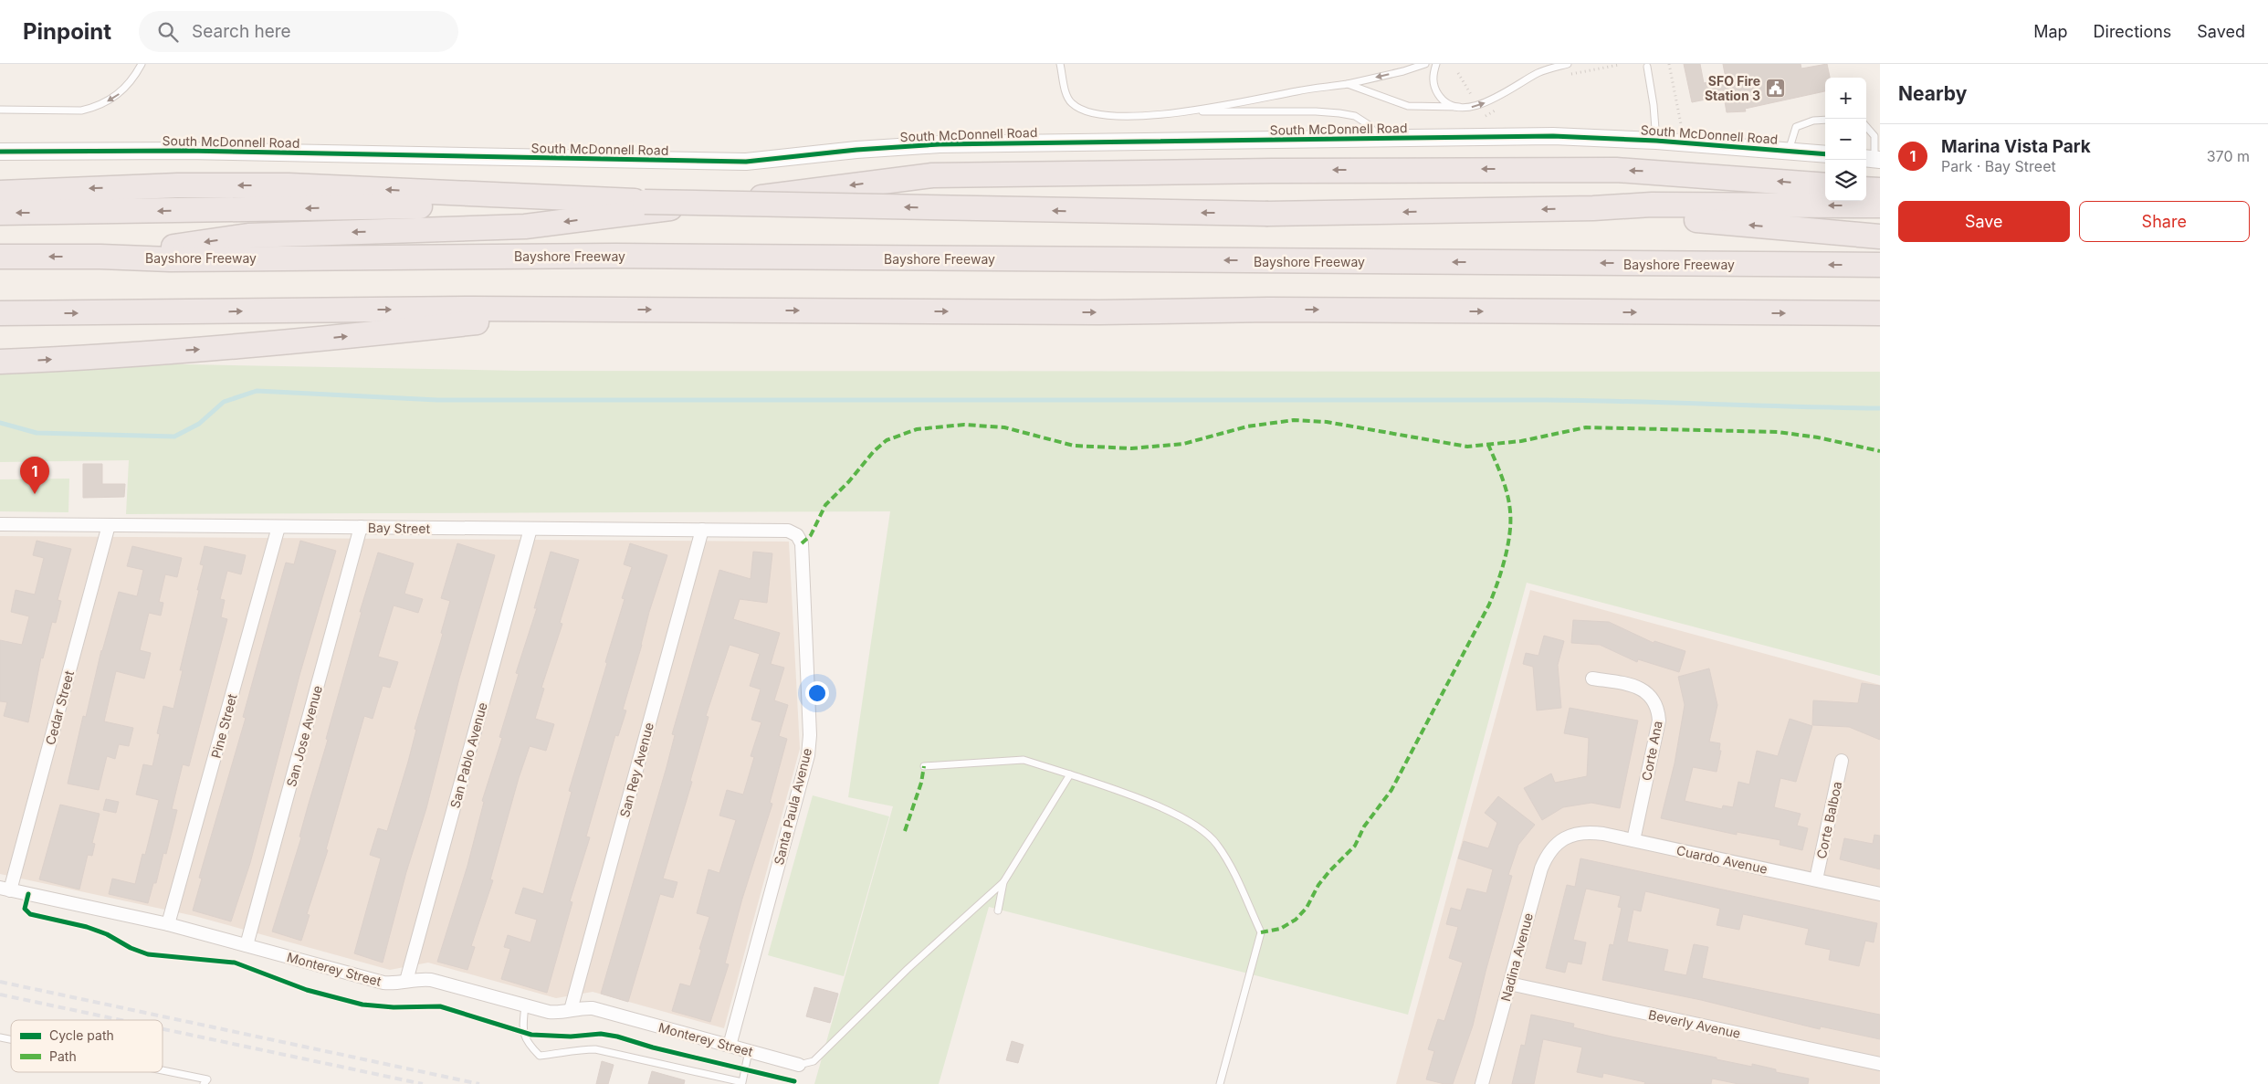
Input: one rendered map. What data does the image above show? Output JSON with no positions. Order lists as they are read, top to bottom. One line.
{"streets":{"highway":["Bayshore Freeway"],"street":["South McDonnell Road","Bay Street","Cedar Street","Pine Street","San Jose Avenue","Corte Ana","San Pablo Avenue","San Rey Avenue","Santa Paula Avenue","Corte Balboa","Cuardo Avenue","Nadina Avenue","Monterey Street","Beverly Avenue"]},"crossings":[["Bay Street","Cedar Street"],["Bay Street","Pine Street"],["Bay Street","San Jose Avenue"],["Bay Street","San Pablo Avenue"],["Bay Street","San Rey Avenue"],["Bay Street","Santa Paula Avenue"],["Cedar Street","Monterey Street"],["Pine Street","Monterey Street"],["San Jose Avenue","Monterey Street"],["Corte Ana","Cuardo Avenue"],["San Pablo Avenue","Monterey Street"],["San Rey Avenue","Monterey Street"],["Santa Paula Avenue","Monterey Street"],["Corte Balboa","Cuardo Avenue"],["Cuardo Avenue","Nadina Avenue"],["Nadina Avenue","Beverly Avenue"]],"places":{"public building":["SFO Fire Station 3"]},"legend":["Cycle path","Path"],"page":{"header":"Pinpoint","search":"Search here","nav":["Map","Directions","Saved"],"heading":"Nearby","map_buttons":["+","−"],"list":[{"mark":"1","name":"Marina Vista Park","note":"Park · Bay Street","value":"370 m"}],"buttons":["Save","Share"],"pins":"1"}}
